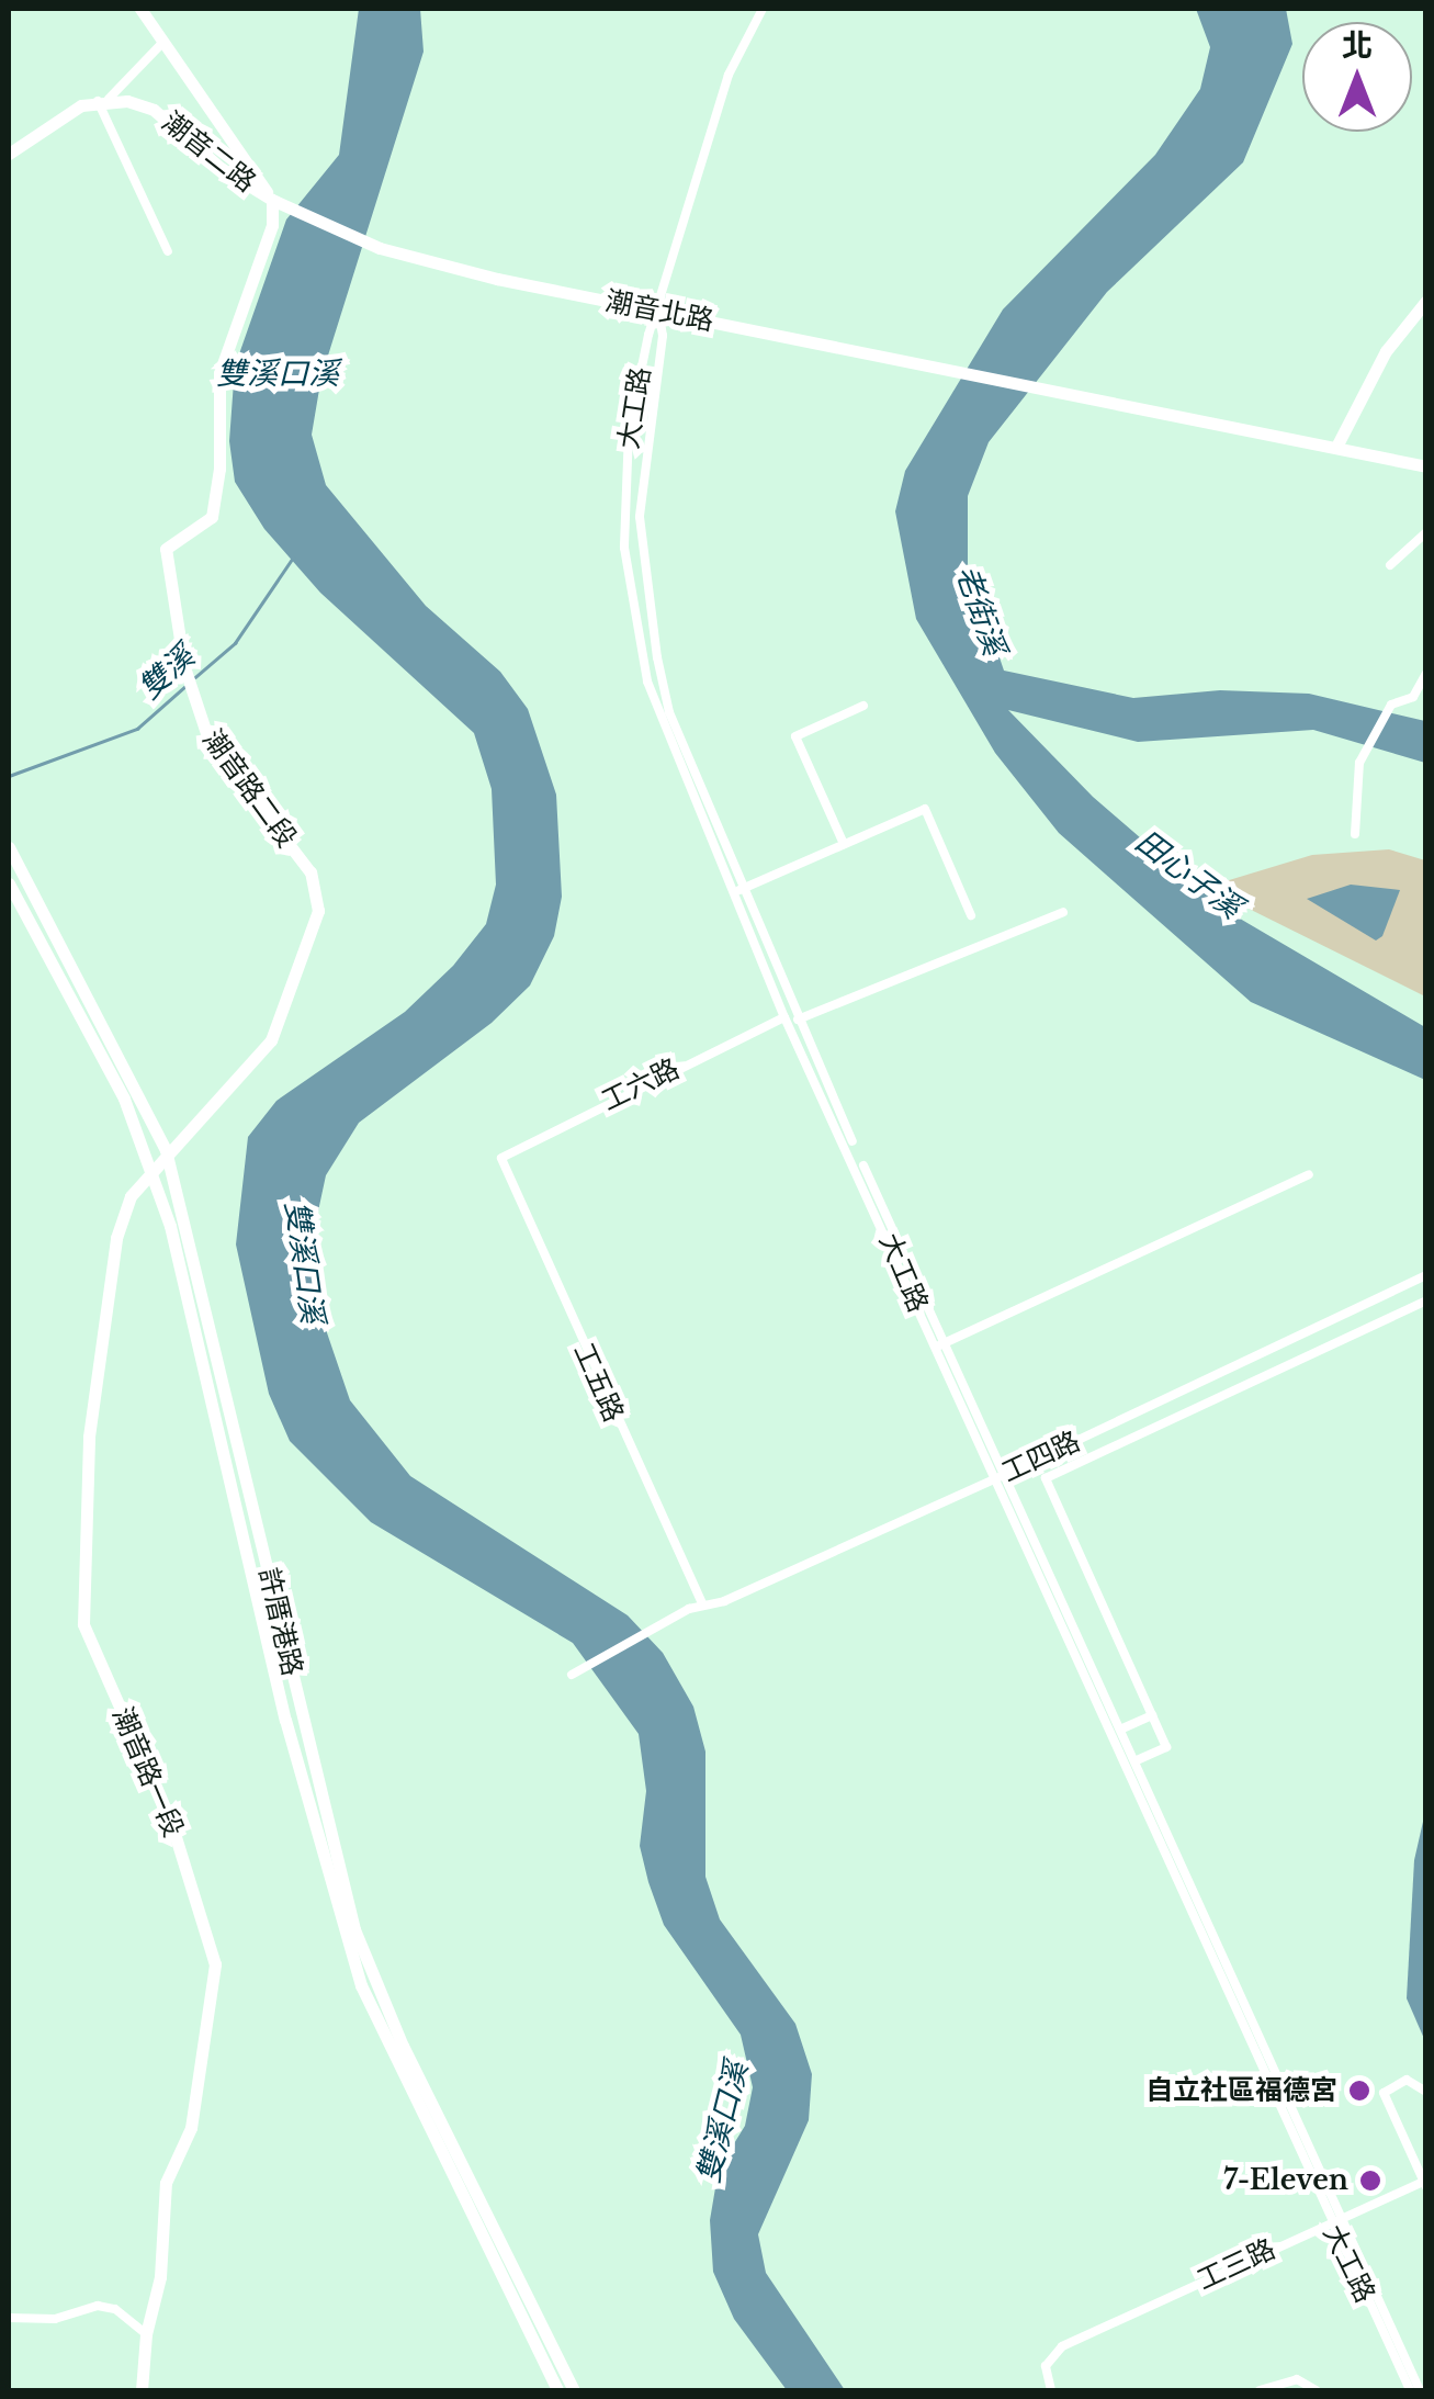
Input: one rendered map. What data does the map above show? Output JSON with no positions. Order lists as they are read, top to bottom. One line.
{"streets":{"street":["潮音二路","潮音北路","大工路","潮音路二段","工六路","工五路","工四路","許厝港路","潮音路一段","工三路"]},"crossings":[["潮音二路","潮音北路"],["潮音二路","潮音路二段"],["潮音北路","大工路"],["大工路","工六路"],["大工路","工四路"],["大工路","工三路"],["潮音路二段","許厝港路"],["潮音路二段","潮音路一段"],["工六路","工五路"],["工五路","工四路"],["許厝港路","潮音路一段"]],"water":["雙溪口溪","老街溪","雙溪","田心子溪"],"places":["自立社區福德宮","7-Eleven"],"north":"top"}
